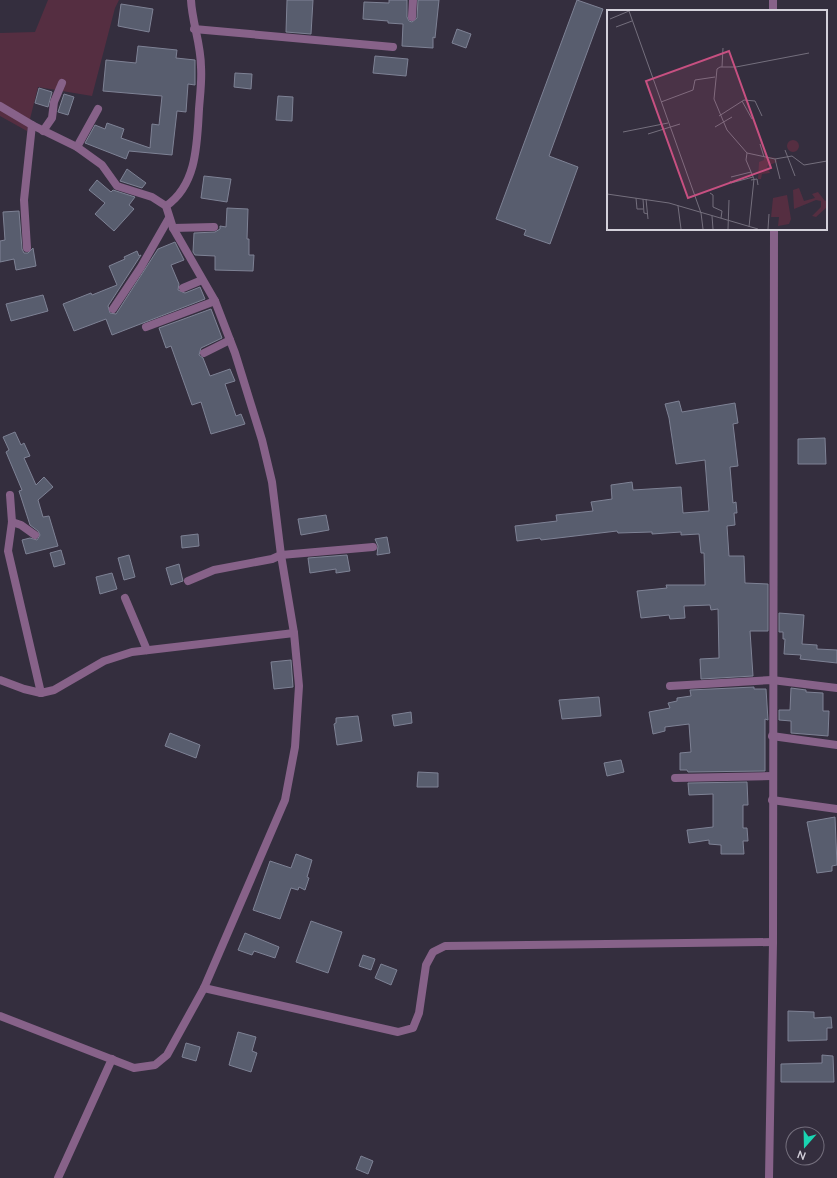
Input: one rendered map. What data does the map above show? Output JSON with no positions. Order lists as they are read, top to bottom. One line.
{"north":"bottom"}
